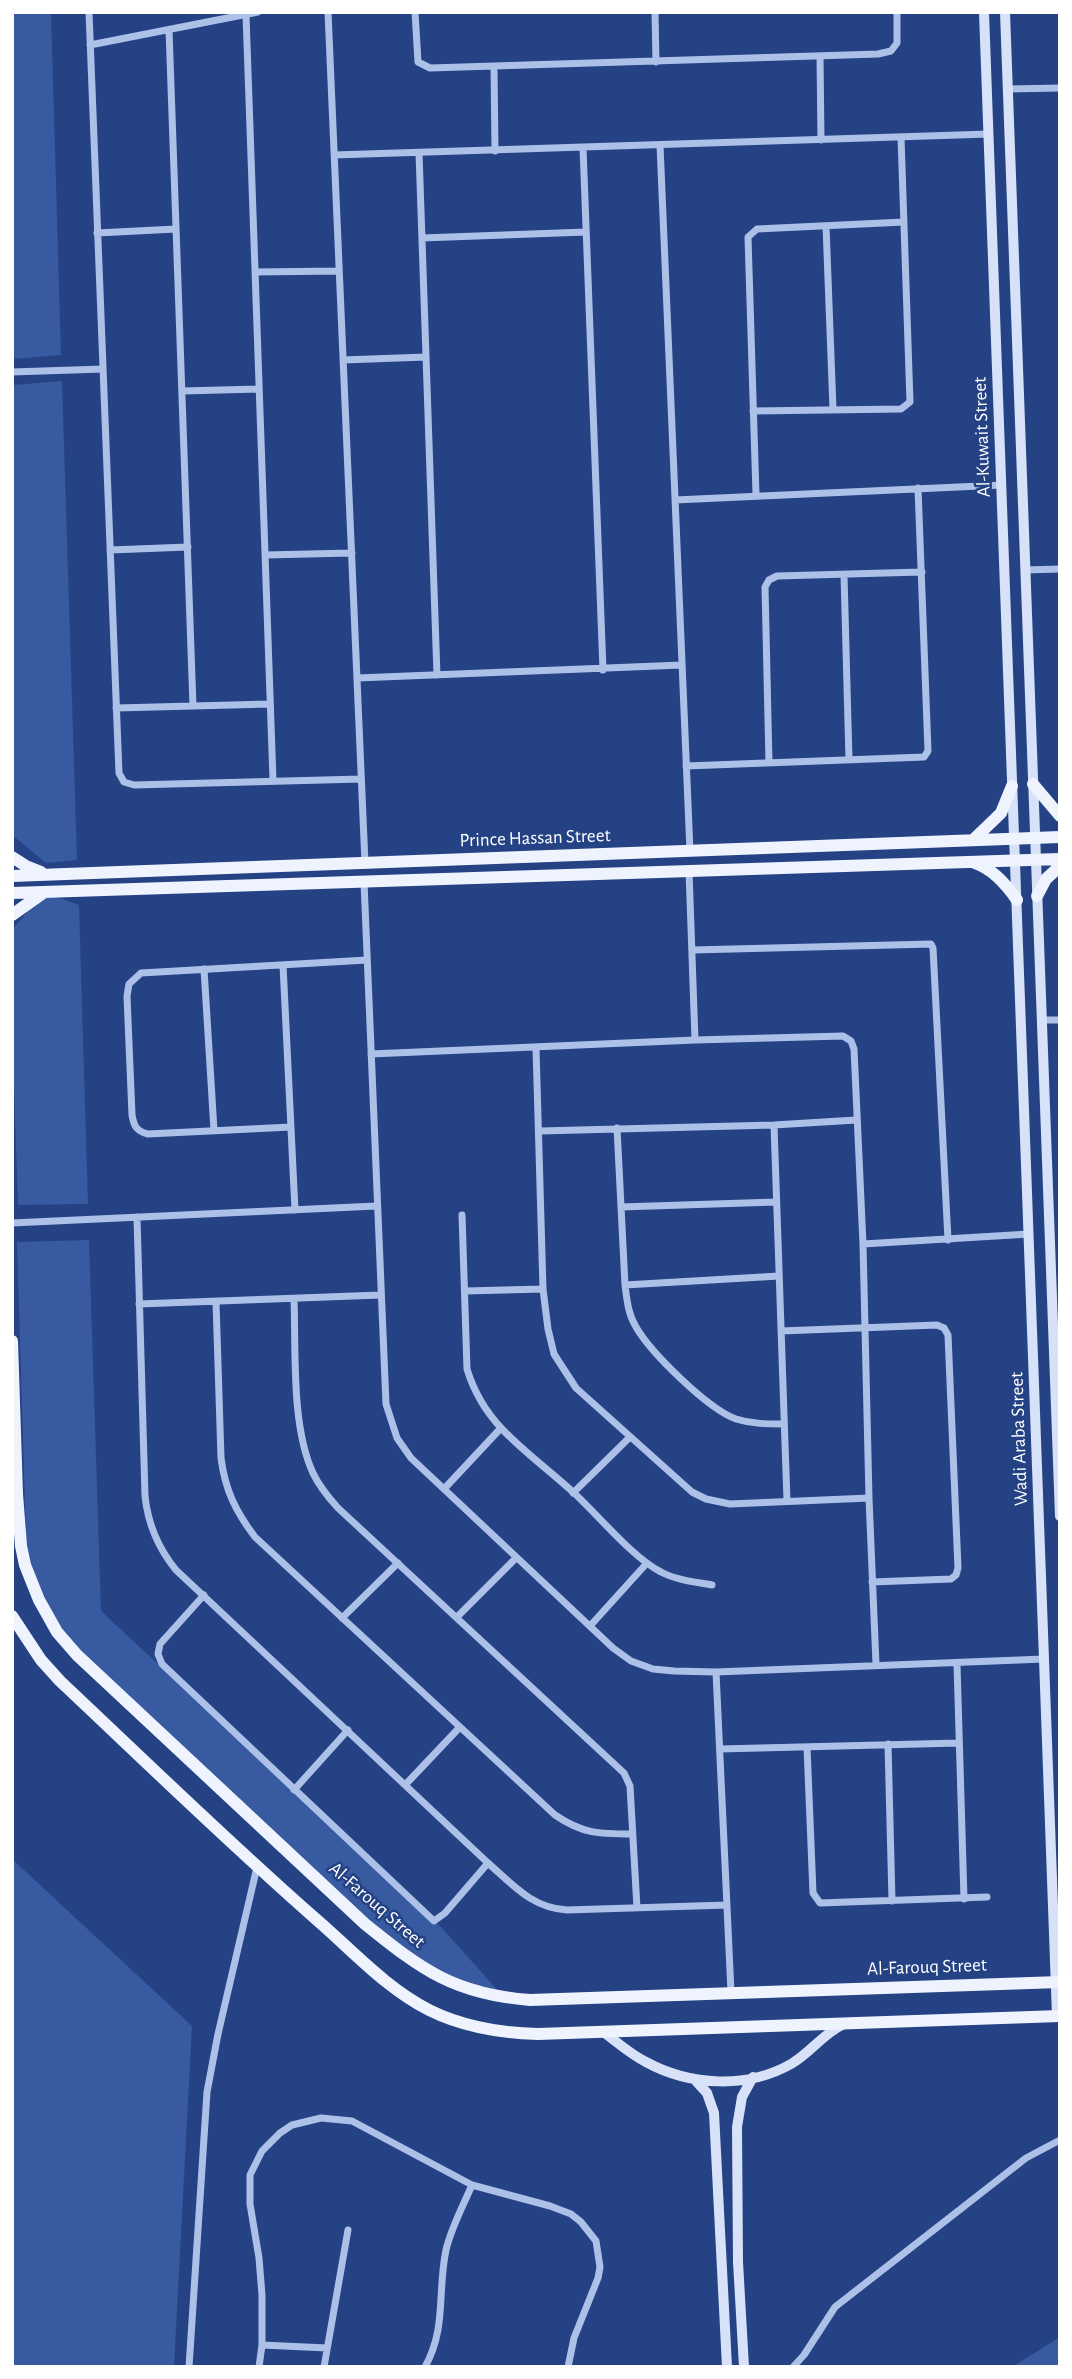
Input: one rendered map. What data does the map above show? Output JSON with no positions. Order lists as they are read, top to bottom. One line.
{"streets":{"main road":["Al-Kuwait Street","Prince Hassan Street","Wadi Araba Street","Al-Farouq Street"]},"crossings":[["Al-Kuwait Street","Prince Hassan Street"],["Al-Kuwait Street","Wadi Araba Street"],["Prince Hassan Street","Wadi Araba Street"],["Wadi Araba Street","Al-Farouq Street"]]}
